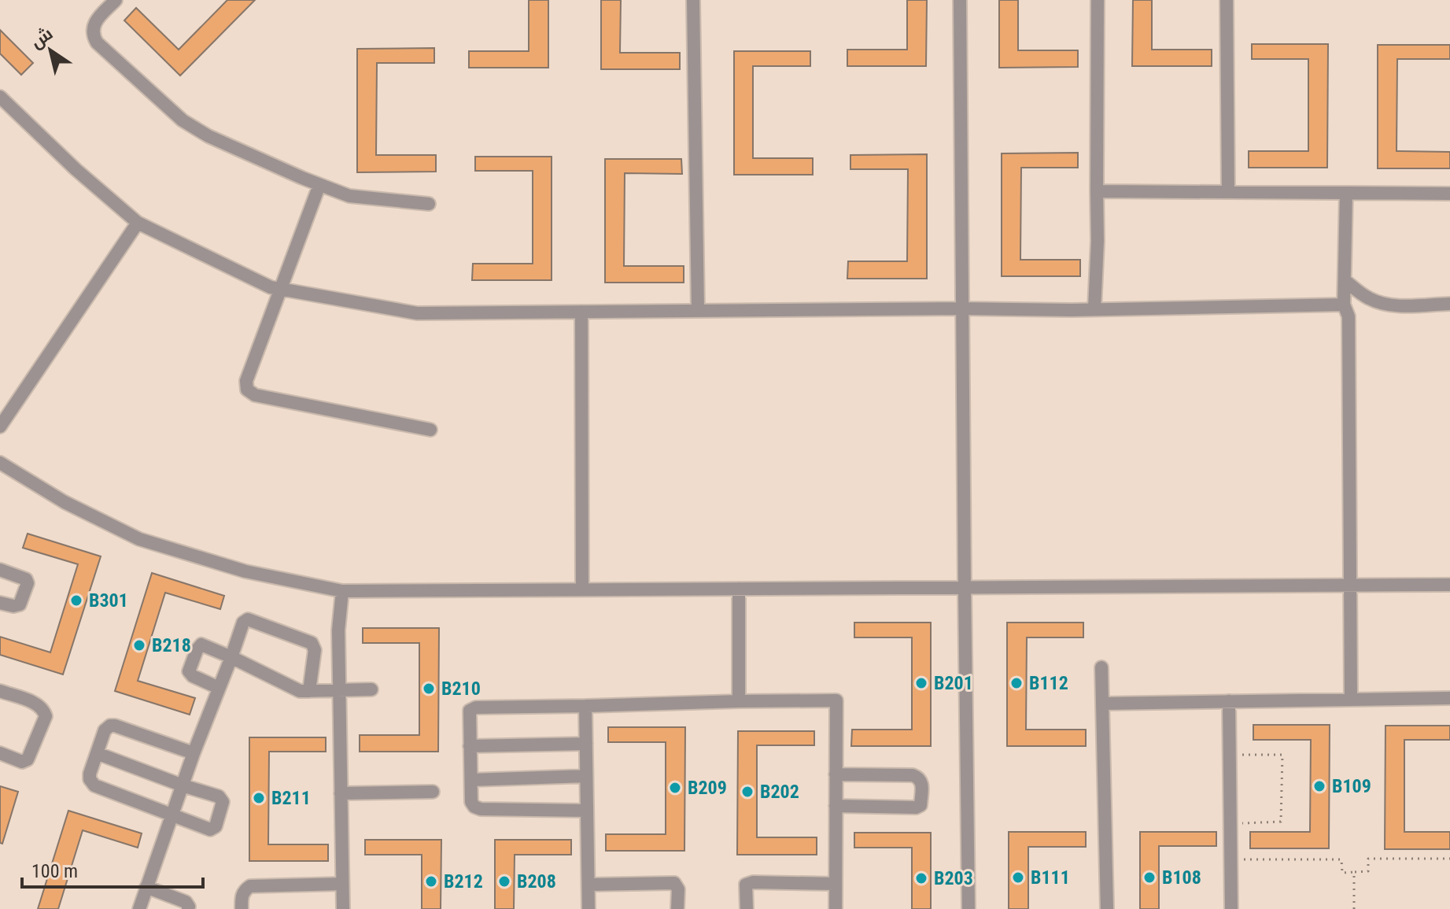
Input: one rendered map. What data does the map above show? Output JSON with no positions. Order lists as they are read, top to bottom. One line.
{"places":["B301","B218","B201","B112","B210","B109","B209","B202","B211","B111","B108","B203","B212","B208"],"scale_bar":"100 m","north":"top left"}
